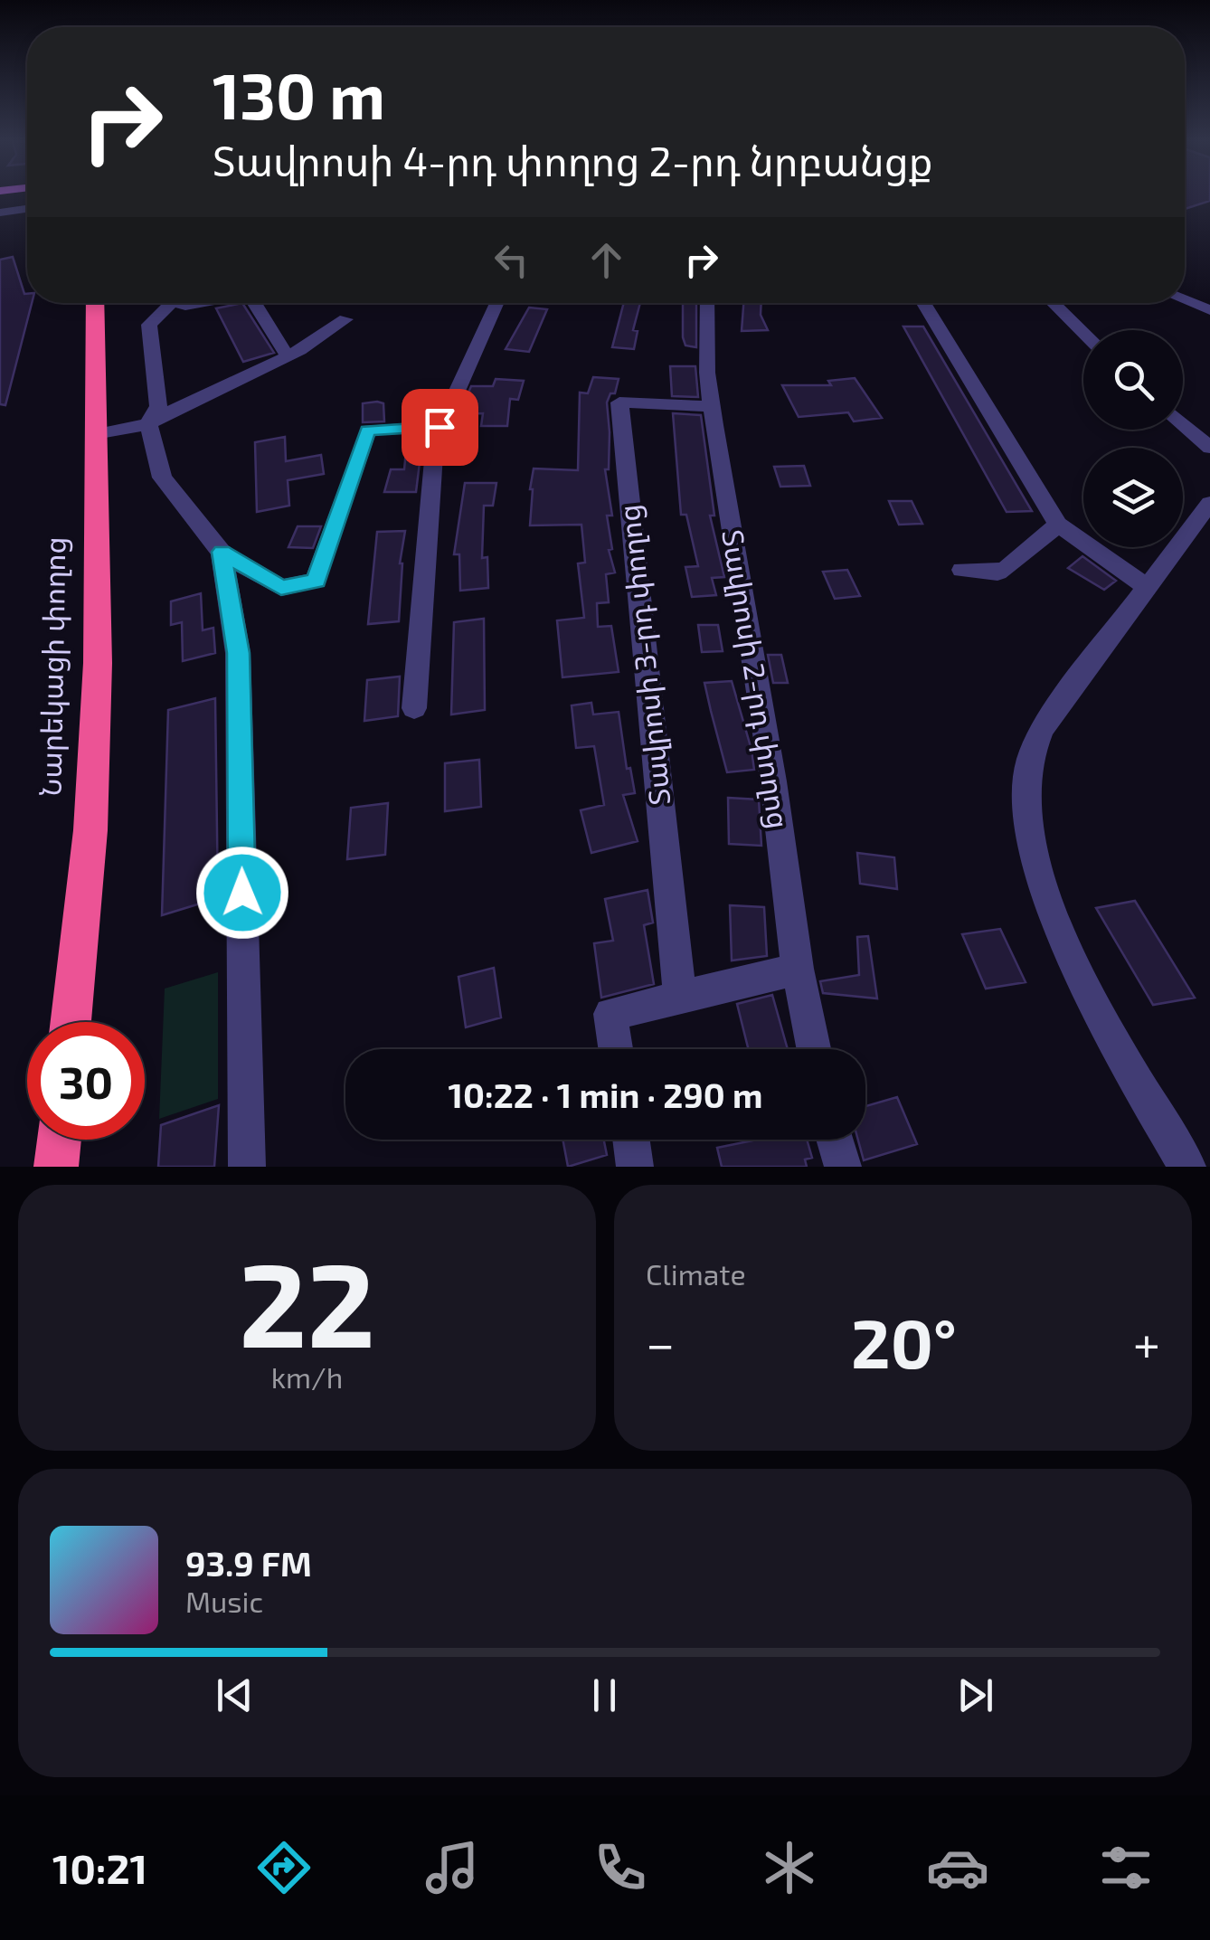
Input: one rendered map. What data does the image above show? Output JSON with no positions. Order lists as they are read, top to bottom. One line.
{"streets":{"highway":["Նարեկացի փողոց"],"street":["Տավրոսի 3-րդ փողոց","Տավրոսի 2-րդ փողոց"]},"crossings":[["Տավրոսի 3-րդ փողոց","Տավրոսի 2-րդ փողոց"]],"page":{"turn":["130 m","Տավրոսի 4-րդ փողոց 2-րդ նրբանցք"],"limit":"30","trip":"10:22 · 1 min · 290 m","tile":[["22","km/h"],"Climate"],"heat":["−","20°","+"],"song":["93.9 FM","Music"],"tabs":"10:21"}}
